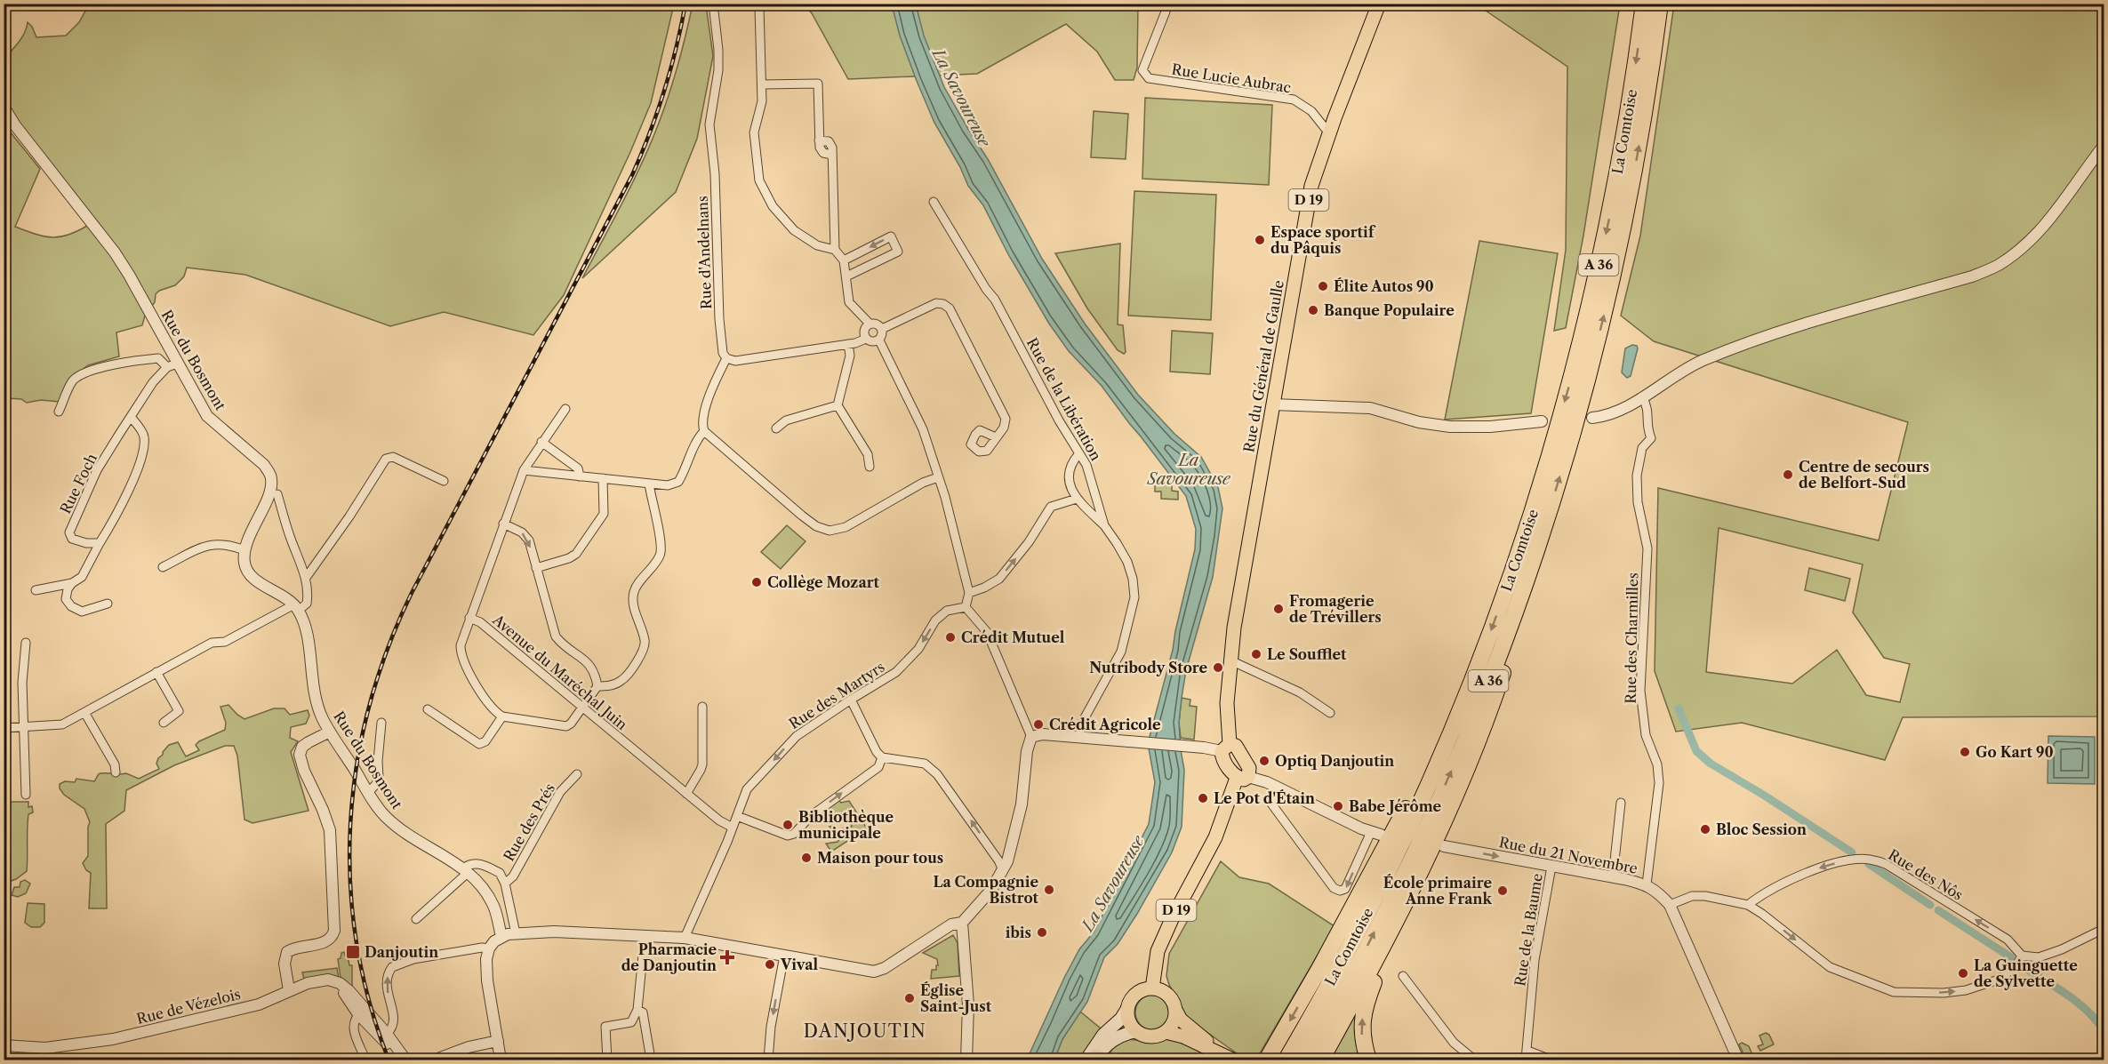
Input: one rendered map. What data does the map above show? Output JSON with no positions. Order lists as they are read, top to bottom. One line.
{"streets":{"highway":["La Comtoise","A 36"],"main road":["D 19","Rue du Général de Gaulle"],"street":["Rue Lucie Aubrac","Rue d'Andelnans","Rue du Bosmont","Rue de la Libération","Rue Foch","Rue des Charmilles","Avenue du Maréchal Juin","Rue des Martyrs","Rue des Prés","Rue du 21 Novembre","Rue des Nôs","Rue de la Baume","Rue de Vézelois"]},"crossings":[["Rue Lucie Aubrac","Rue du Général de Gaulle"],["Rue du Bosmont","Rue Foch"],["Rue des Charmilles","Rue du 21 Novembre"],["Avenue du Maréchal Juin","Rue des Martyrs"],["Rue du 21 Novembre","Rue de la Baume"]],"one_way":["Rue des Martyrs","Rue des Nôs"],"districts":["DANJOUTIN"],"water":["La Savoureuse"],"places":{"other":["Espace sportif du Pâquis","Élite Autos 90","Banque Populaire","Centre de secours de Belfort-Sud","Collège Mozart","Fromagerie de Trévillers","Crédit Mutuel","Le Soufflet","Nutribody Store","Crédit Agricole","Go Kart 90","Optiq Danjoutin","Le Pot d'Étain","Babe Jérôme","Bibliothèque municipale","Bloc Session","Maison pour tous","La Compagnie Bistrot","École primaire Anne Frank","ibis","Vival","La Guinguette de Sylvette","Église Saint-Just"],"transit":["Danjoutin"],"health":["Pharmacie de Danjoutin"]}}
